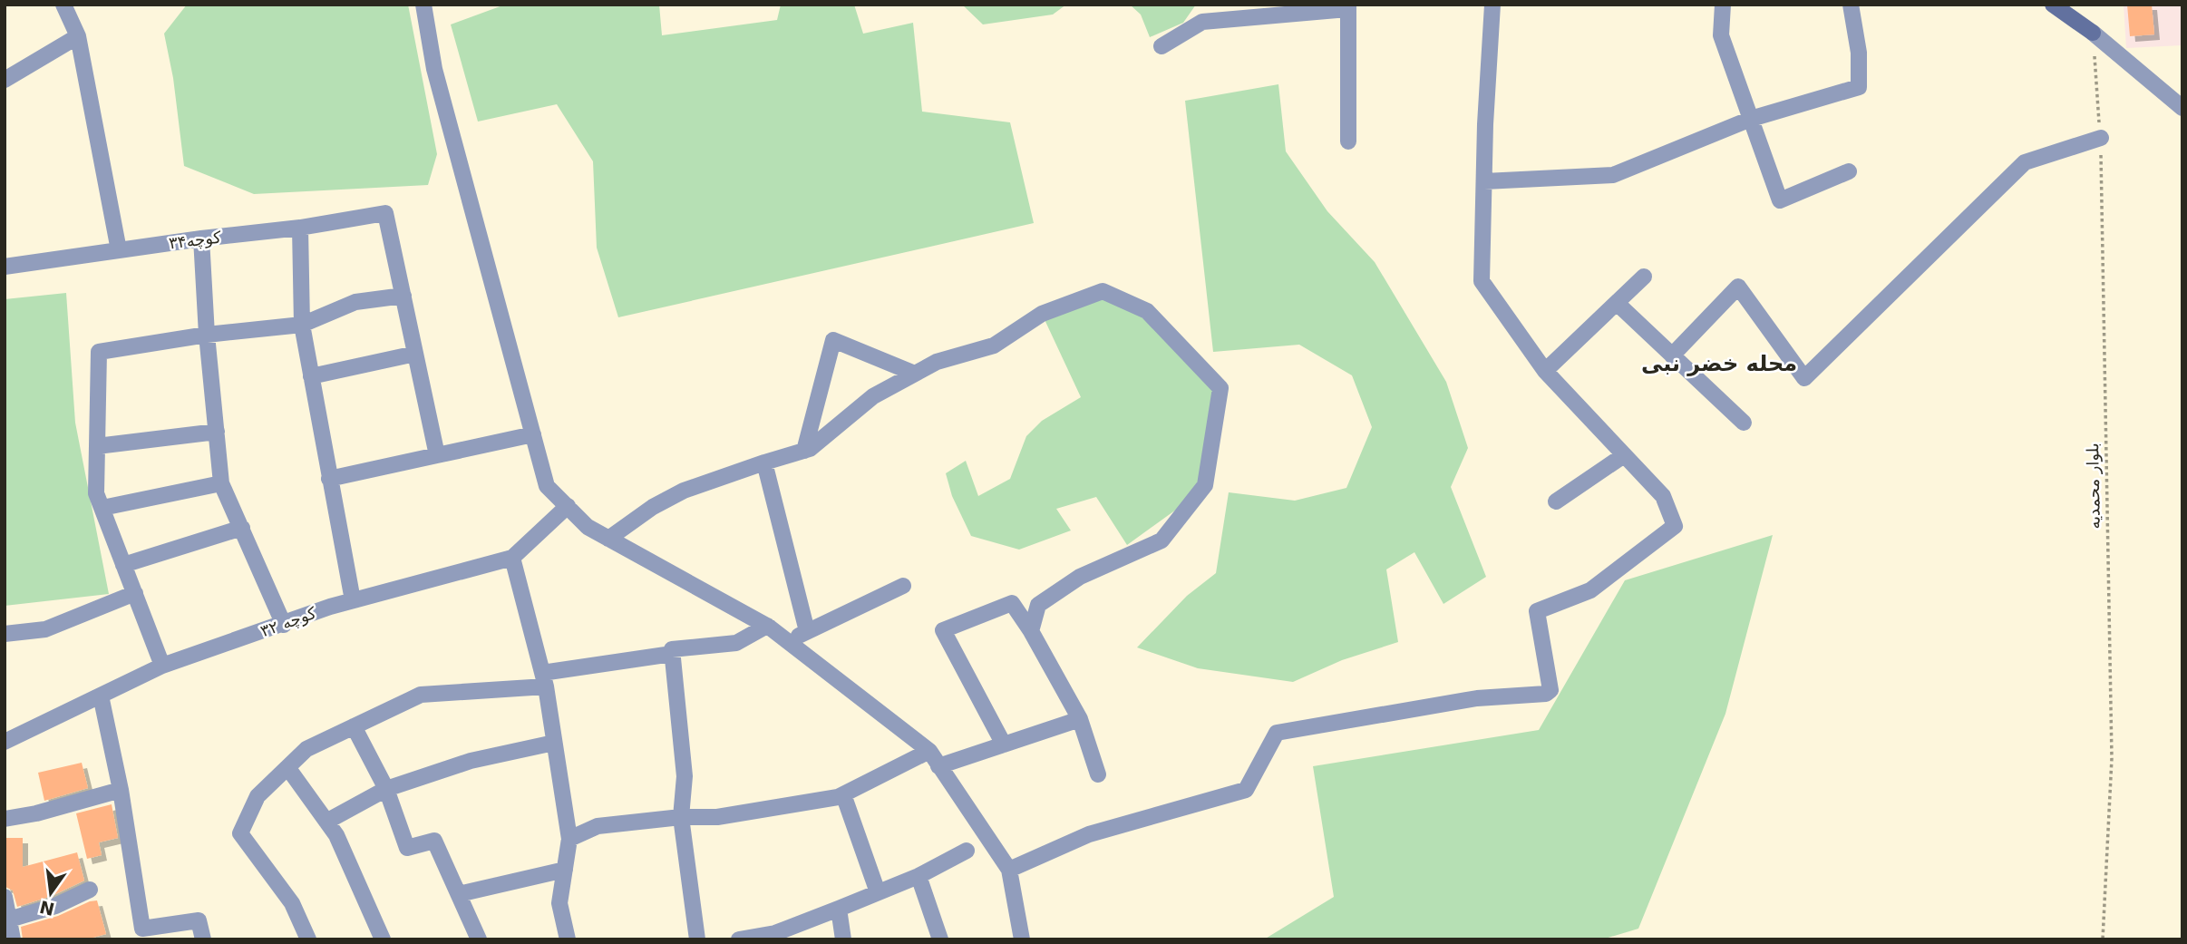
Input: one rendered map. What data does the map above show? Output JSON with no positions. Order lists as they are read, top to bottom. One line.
{"streets":{"street":["کوچه۳۴","کوچه ۳۲"],"path":["بلوار محمدیه"]},"districts":["محله خضر نبی"],"north":"bottom"}
